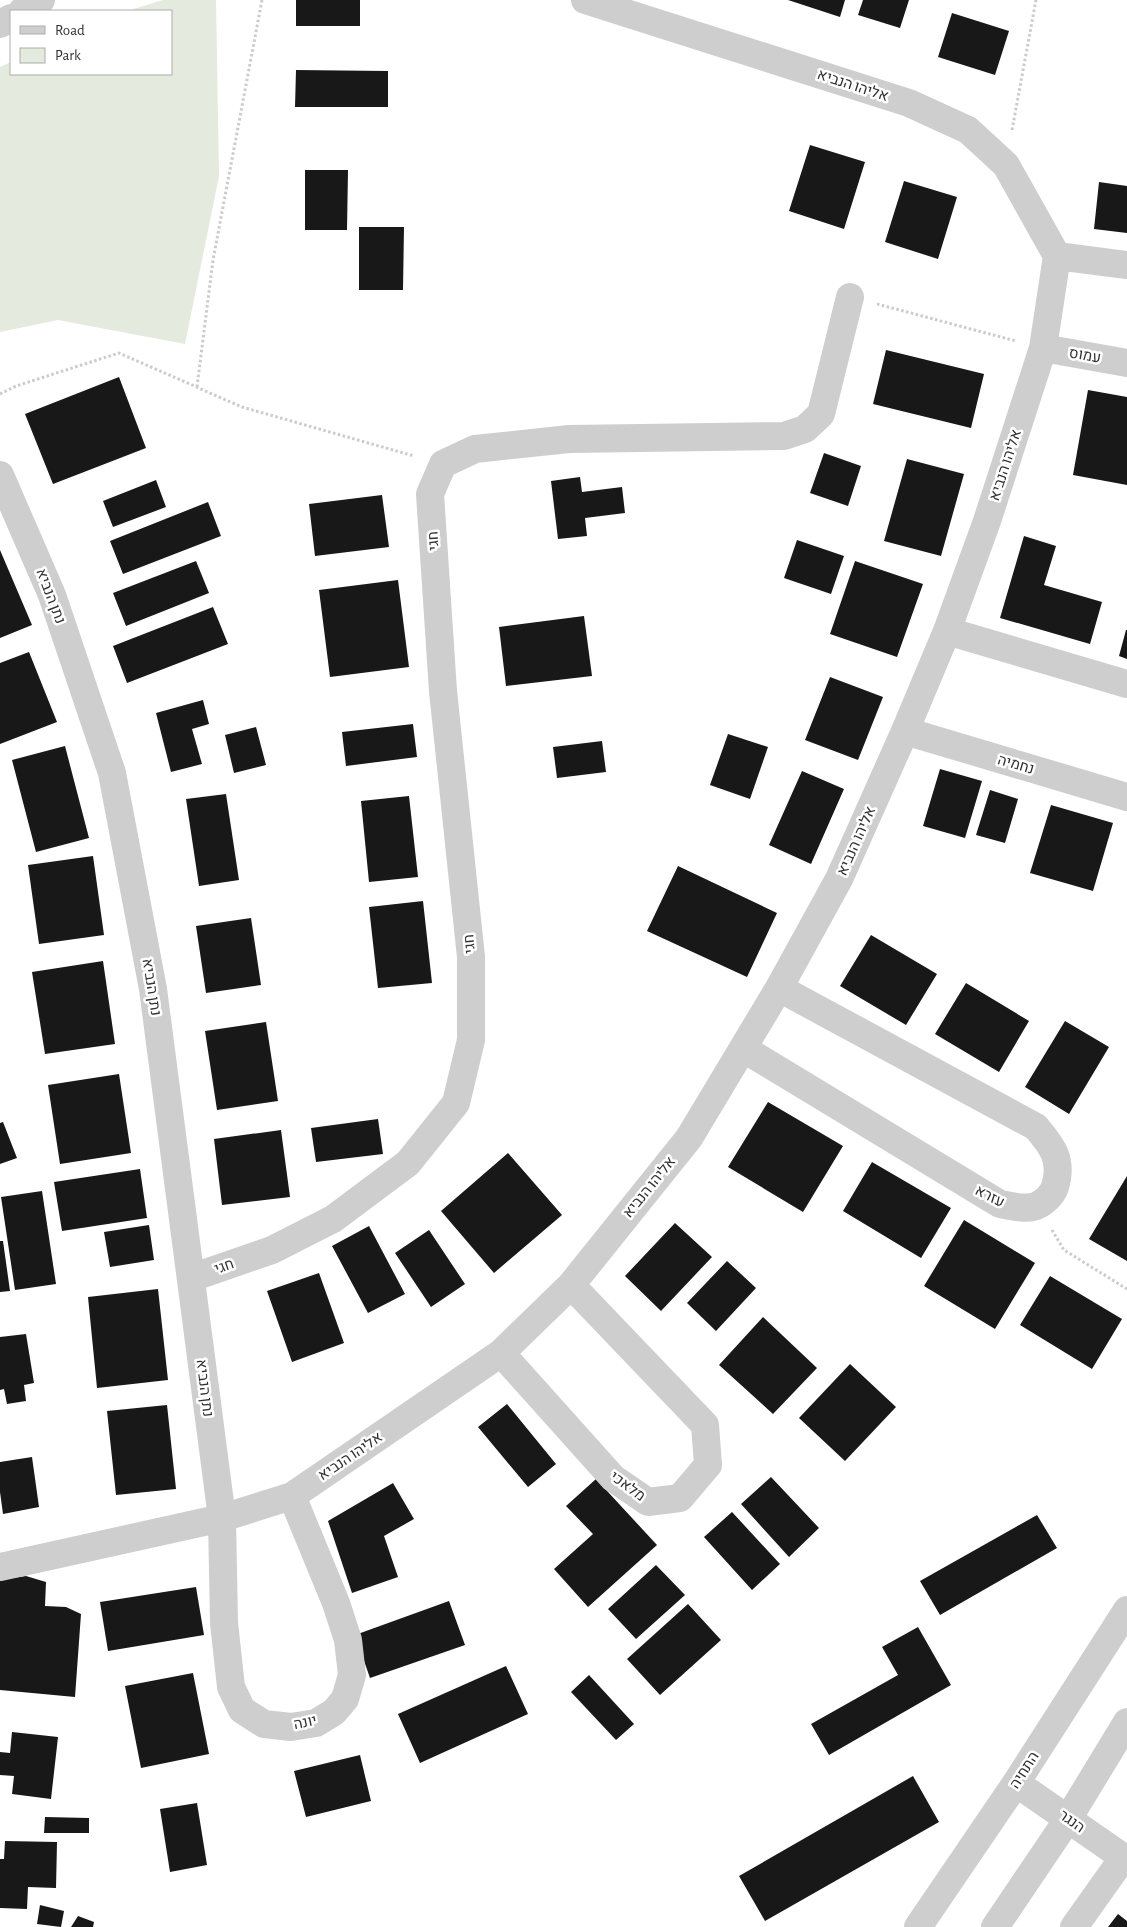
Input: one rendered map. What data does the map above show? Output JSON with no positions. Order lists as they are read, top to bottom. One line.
{"streets":{"street":["אליהו הנביא","עמוס","חגי","נתן הנביא","נחמיה","עזרא","מלאכי","יונה","התחיה","הנגר"]},"crossings":[["אליהו הנביא","עמוס"],["אליהו הנביא","נתן הנביא"],["אליהו הנביא","נחמיה"],["אליהו הנביא","עזרא"],["אליהו הנביא","מלאכי"],["אליהו הנביא","יונה"],["חגי","נתן הנביא"],["נתן הנביא","יונה"],["התחיה","הנגר"]],"legend":["Road","Park"]}
